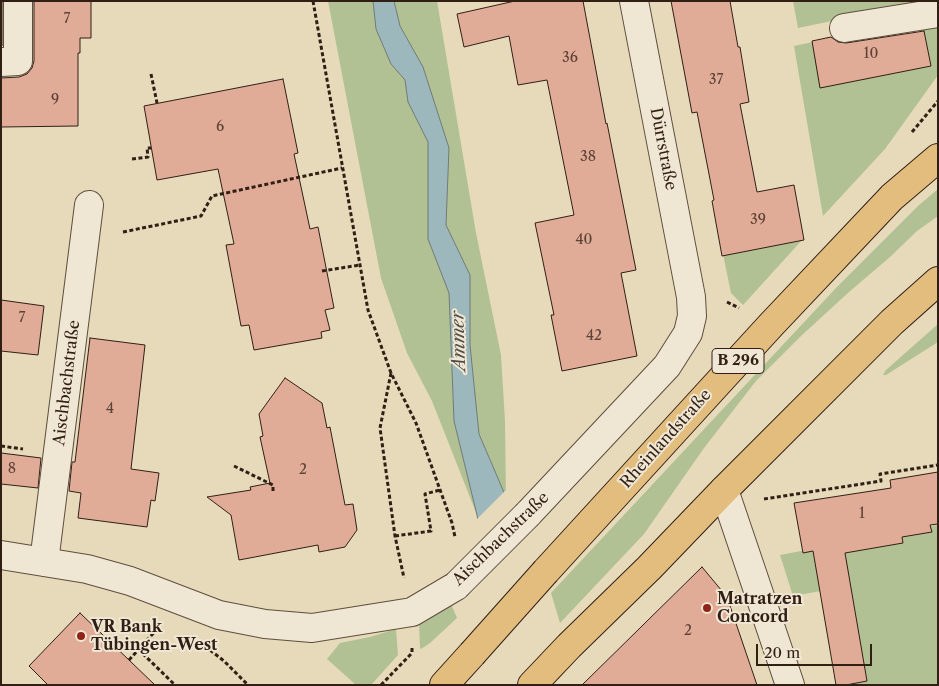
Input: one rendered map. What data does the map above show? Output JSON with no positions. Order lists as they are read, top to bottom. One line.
{"streets":{"main road":["B 296","Rheinlandstraße"],"street":["Dürrstraße","Aischbachstraße"]},"crossings":[["Dürrstraße","Aischbachstraße"]],"water":["Ammer"],"places":["Matratzen Concord","VR Bank Tübingen-West"],"house_numbers":["7","10","36","37","9","6","38","39","40","7","42","4","8","2","1","2"],"scale_bar":"20 m"}
